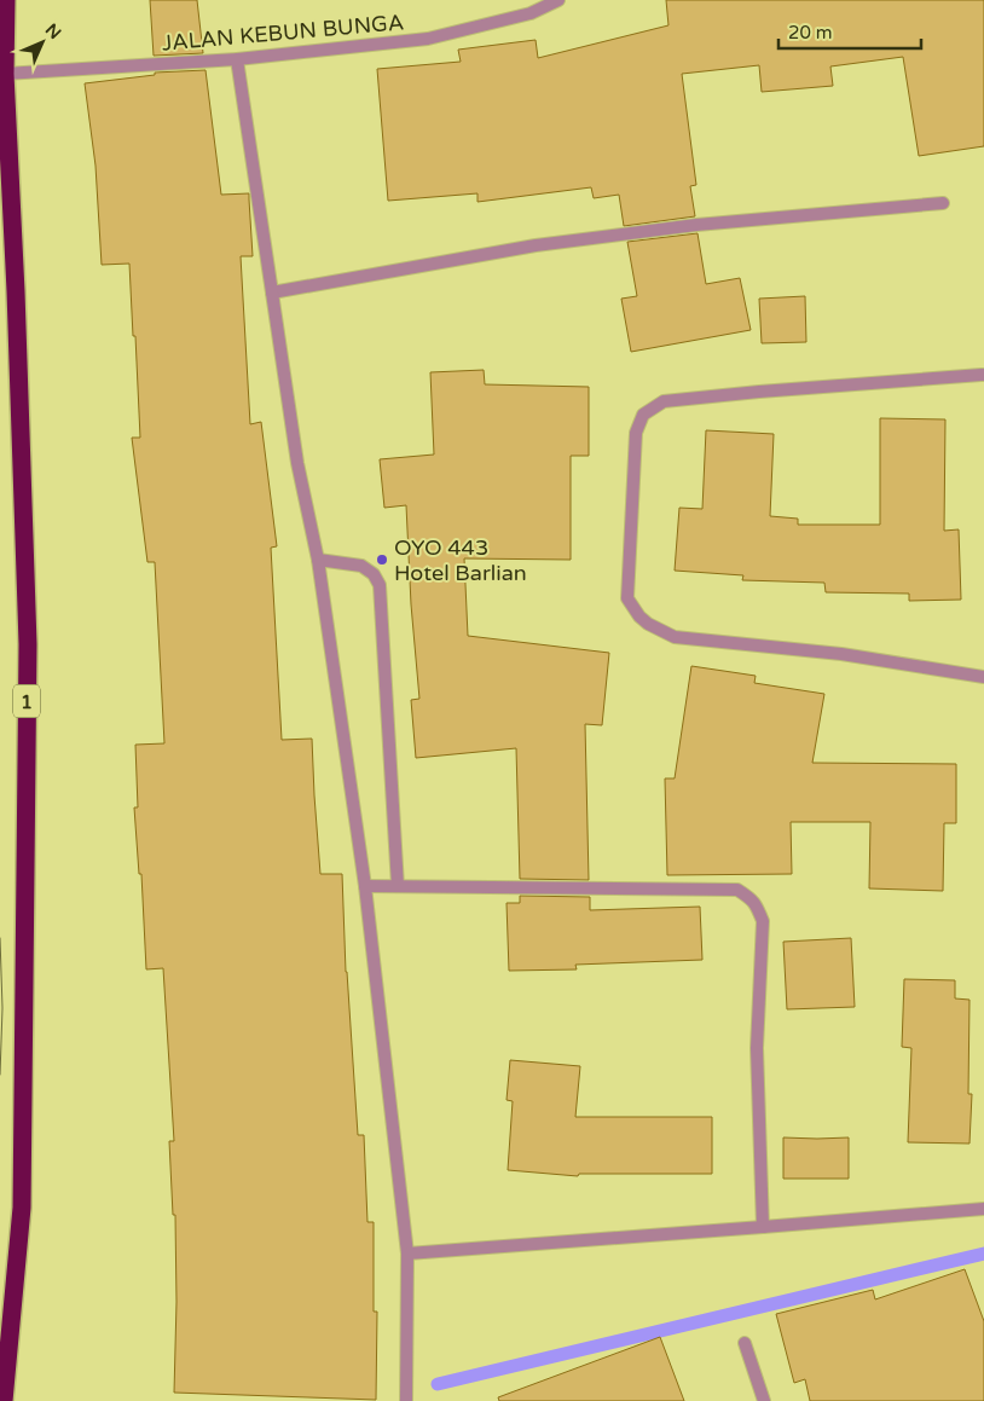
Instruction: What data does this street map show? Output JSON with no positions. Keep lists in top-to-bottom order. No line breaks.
{"streets":{"highway":["1"],"street":["JALAN KEBUN BUNGA"]},"crossings":[["JALAN KEBUN BUNGA","1"]],"places":["OYO 443 Hotel Barlian"],"scale_bar":"20 m","north":"top right"}
